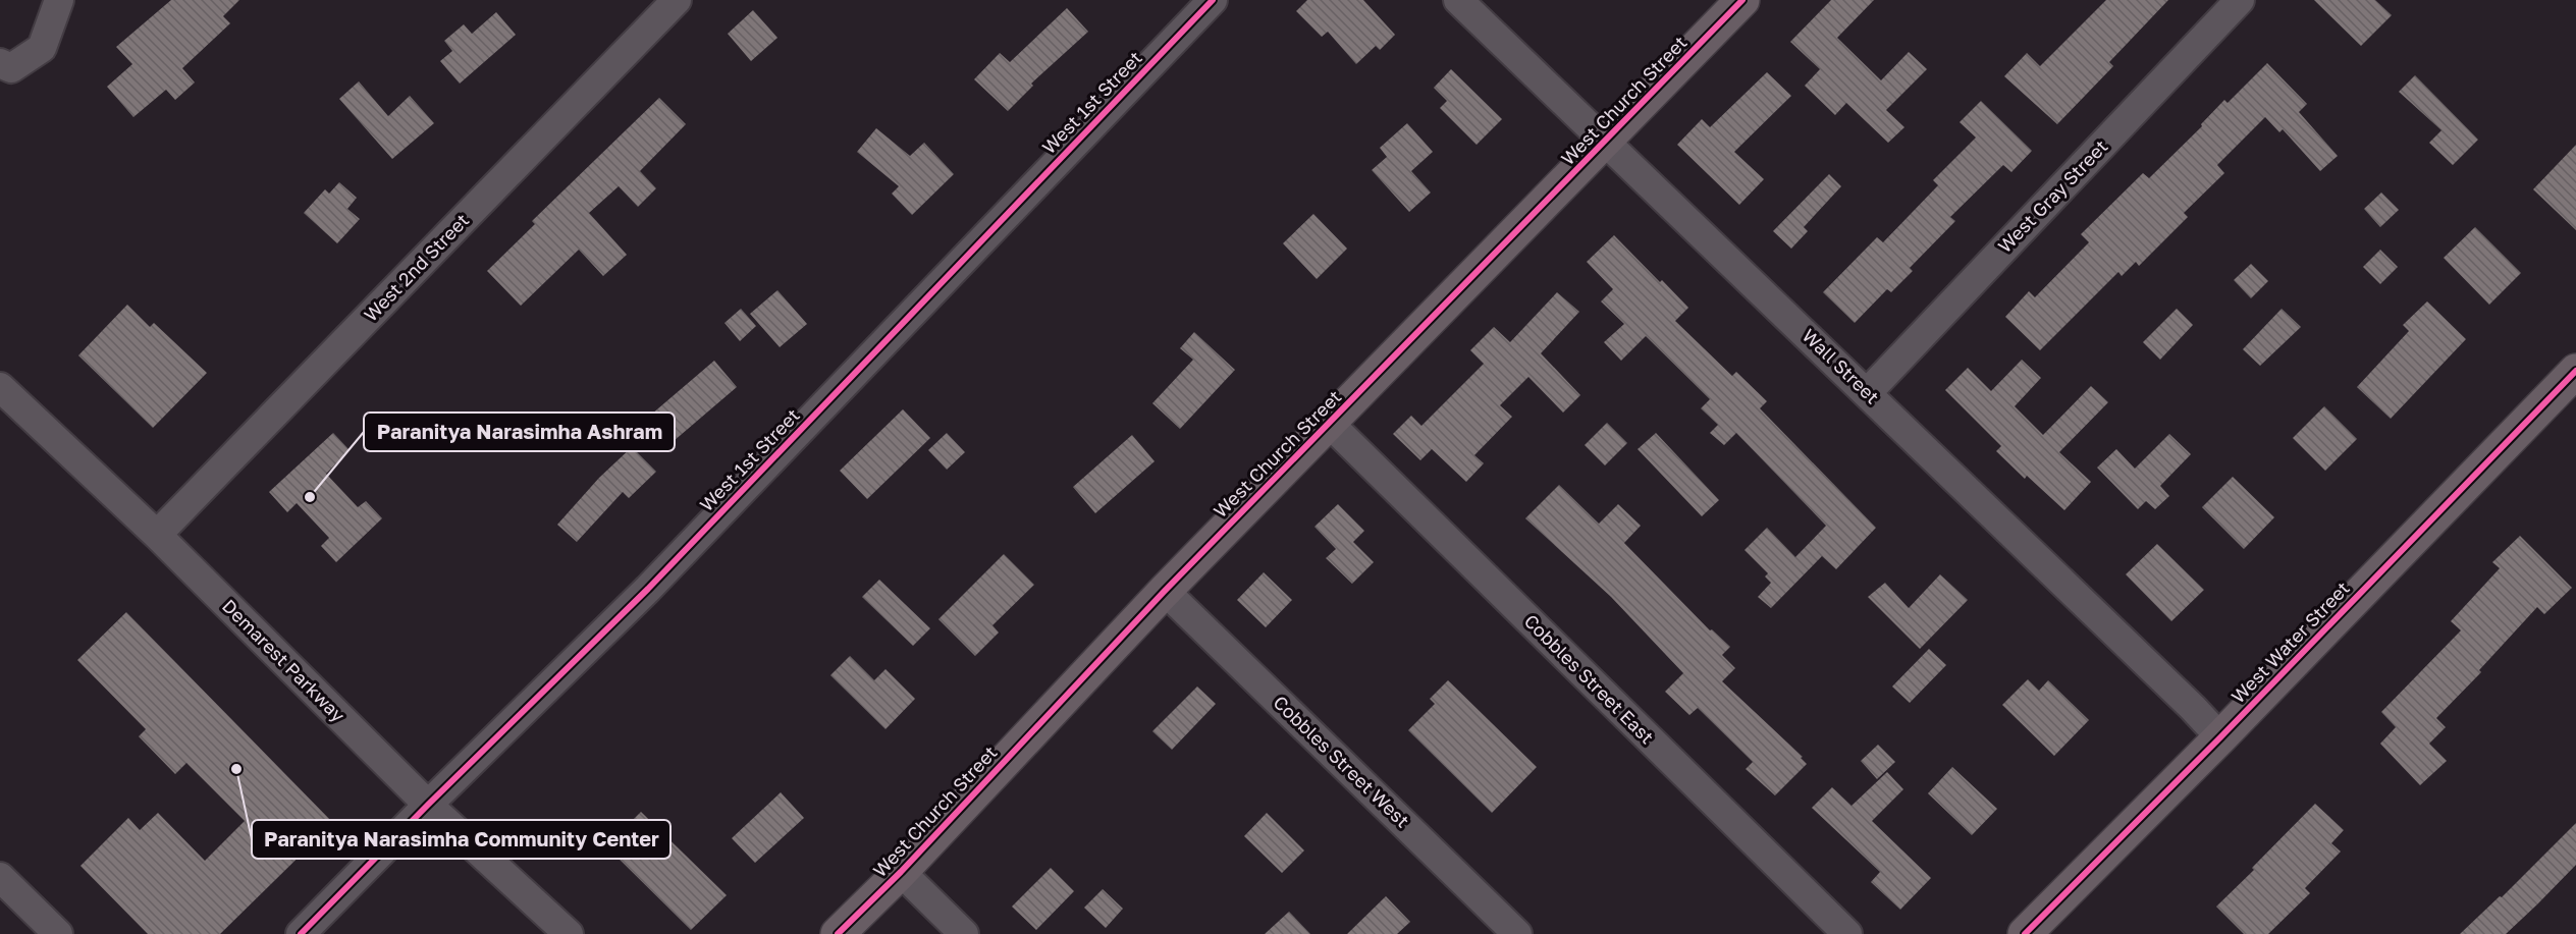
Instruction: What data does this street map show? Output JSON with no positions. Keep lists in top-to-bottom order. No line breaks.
{"streets":{"main road":["West Church Street","West Water Street"],"street":["West 1st Street","West Gray Street","West 2nd Street","Wall Street","Demarest Parkway","Cobbles Street East","Cobbles Street West"]},"crossings":[["West Church Street","Wall Street"],["West Church Street","Cobbles Street East"],["West Church Street","Cobbles Street West"],["West 1st Street","Demarest Parkway"],["West Gray Street","Wall Street"],["West 2nd Street","Demarest Parkway"],["Wall Street","West Water Street"]],"places":["Paranitya Narasimha Ashram","Paranitya Narasimha Community Center"]}
